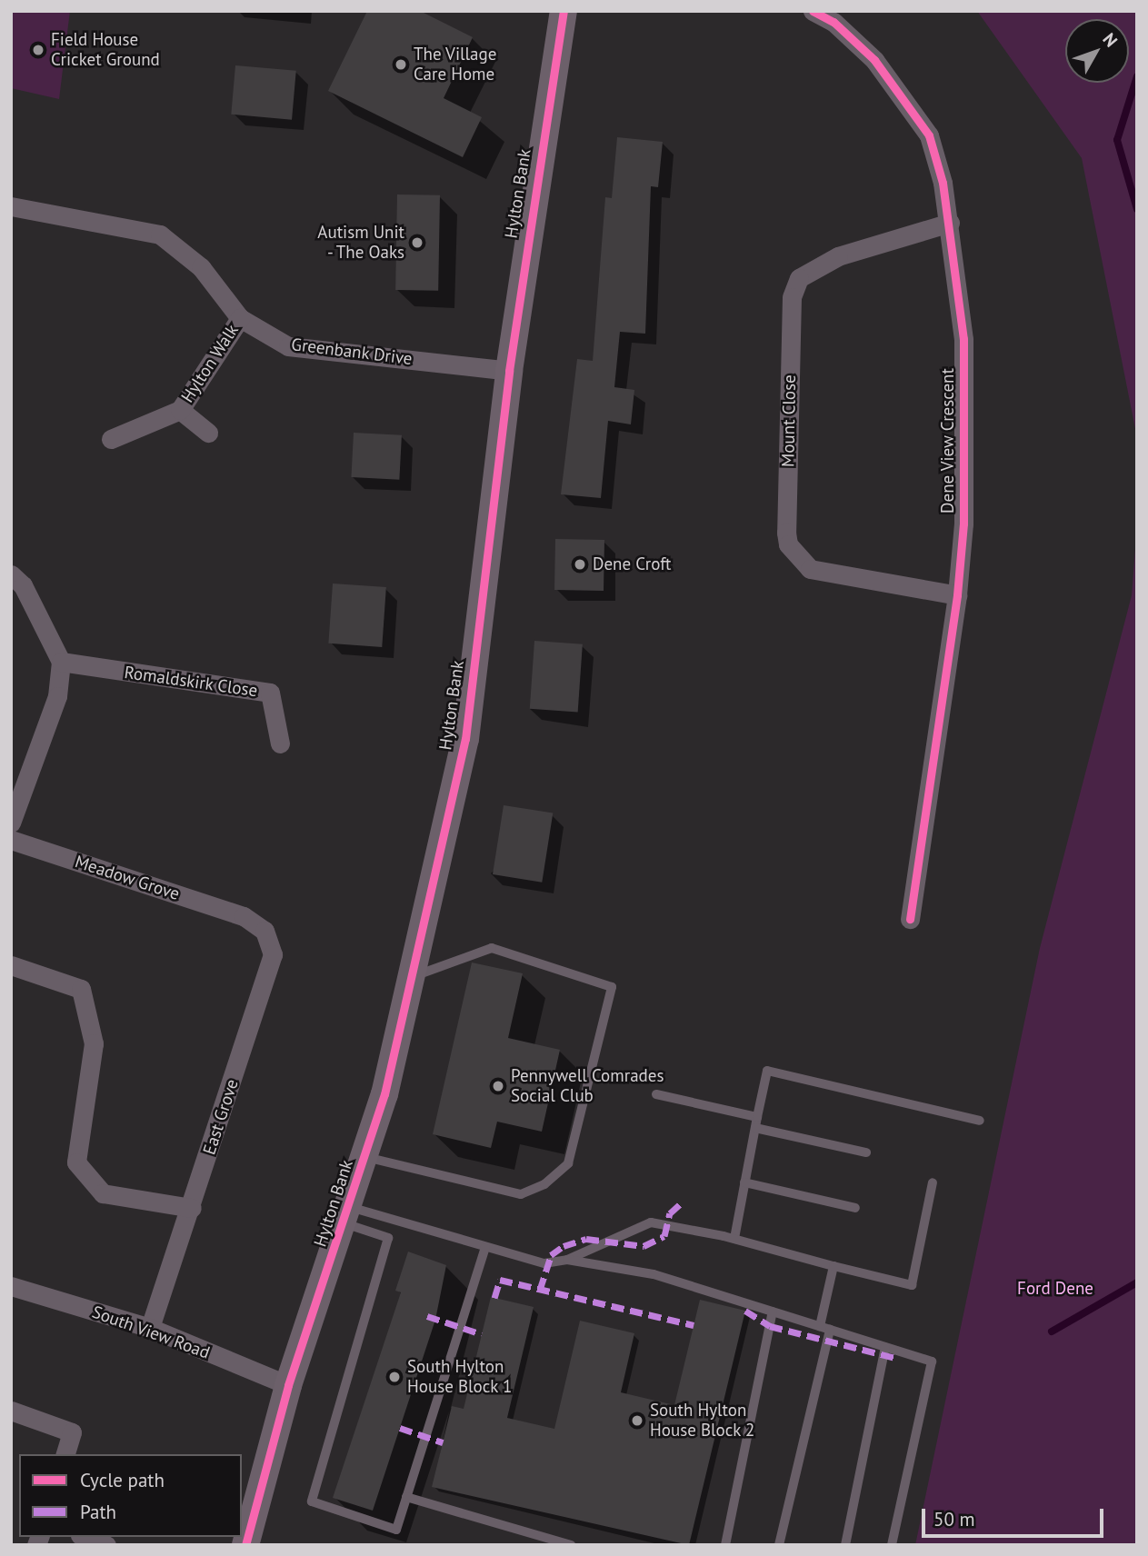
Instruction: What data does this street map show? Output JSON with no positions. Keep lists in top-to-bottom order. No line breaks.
{"streets":{"street":["Hylton Bank","Greenbank Drive","Hylton Walk","Mount Close","Dene View Crescent","Romaldskirk Close","Meadow Grove","East Grove","South View Road"]},"crossings":[["Hylton Bank","Greenbank Drive"],["Hylton Bank","South View Road"],["Greenbank Drive","Hylton Walk"],["Mount Close","Dene View Crescent"],["Meadow Grove","East Grove"],["East Grove","South View Road"]],"parks":["Ford Dene"],"places":["Field House Cricket Ground","The Village Care Home","Autism Unit - The Oaks","Dene Croft","Pennywell Comrades Social Club","South Hylton House Block 1","South Hylton House Block 2"],"legend":["Cycle path","Path"],"scale_bar":"50 m","north":"top right"}
